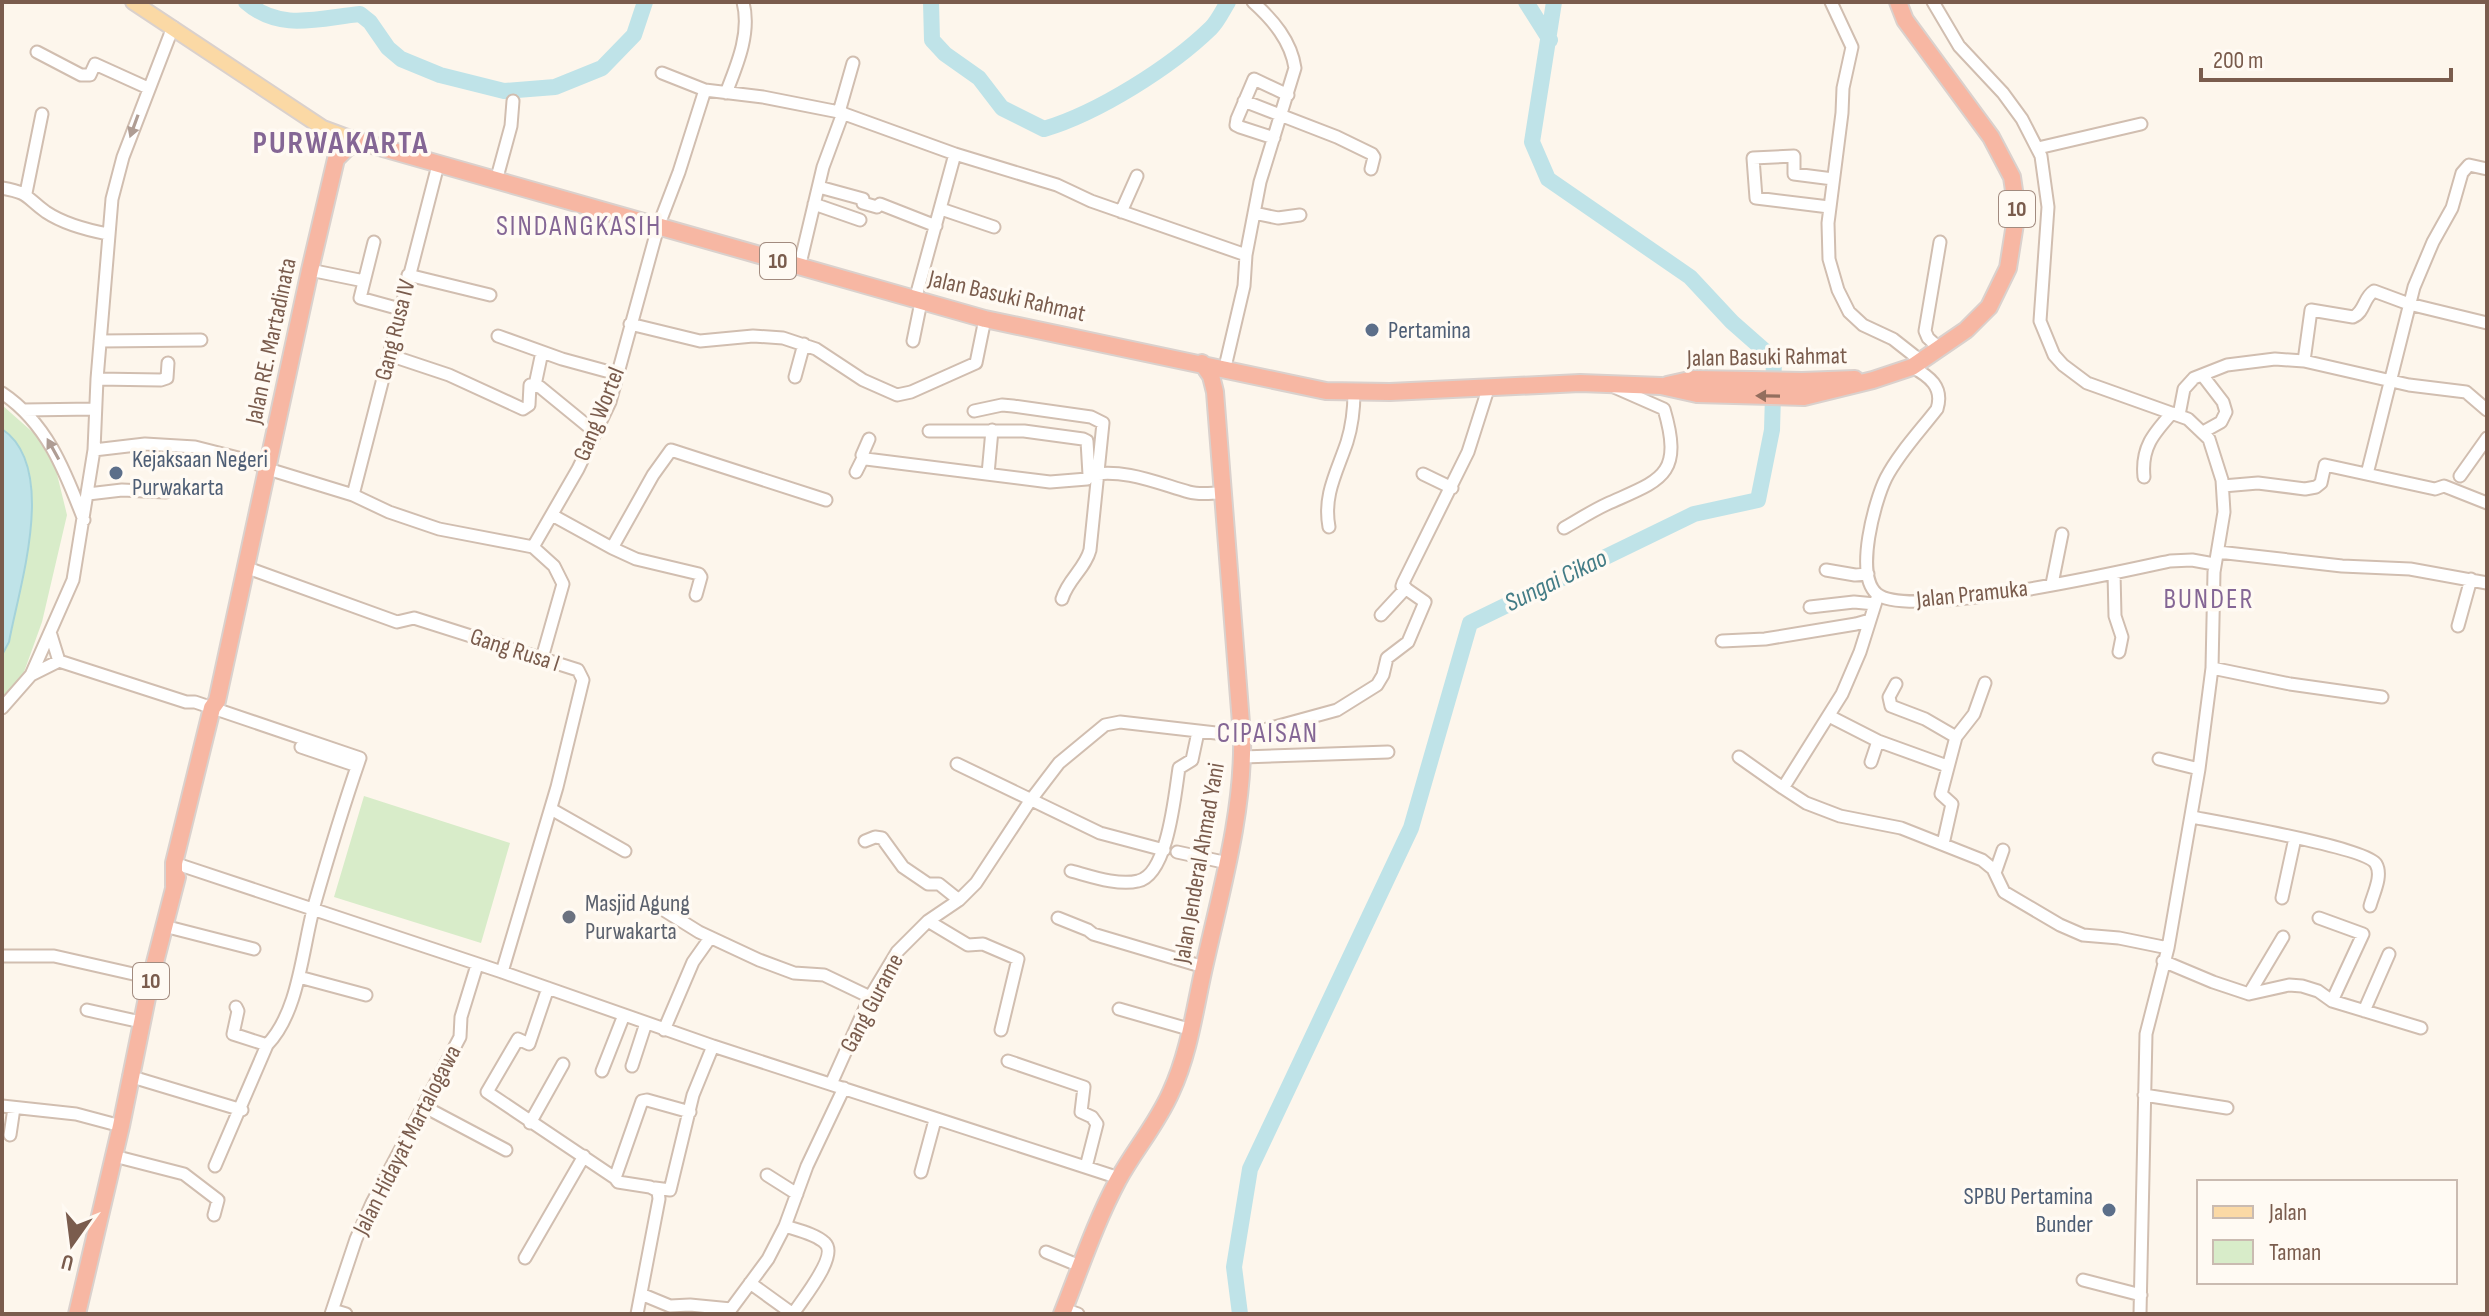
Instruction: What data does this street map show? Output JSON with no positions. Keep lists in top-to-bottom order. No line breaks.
{"streets":{"highway":["10","Jalan Basuki Rahmat","Jalan RE. Martadinata","Jalan Jenderal Ahmad Yani"],"street":["Gang Rusa IV","Gang Wortel","Jalan Pramuka","Gang Rusa I","Gang Gurame","Jalan Hidayat Martalogawa"]},"crossings":[["Jalan Basuki Rahmat","Gang Rusa IV"],["Jalan Basuki Rahmat","Gang Wortel"],["Jalan Basuki Rahmat","Jalan Jenderal Ahmad Yani"],["Jalan RE. Martadinata","Gang Rusa I"],["Jalan Jenderal Ahmad Yani","Gang Gurame"]],"districts":["PURWAKARTA","SINDANGKASIH","BUNDER","CIPAISAN"],"water":["Sungai Cikao"],"places":["Pertamina","Kejaksaan Negeri Purwakarta","Masjid Agung Purwakarta","SPBU Pertamina Bunder"],"legend":["Jalan","Taman"],"scale_bar":"200 m","north":"bottom"}
